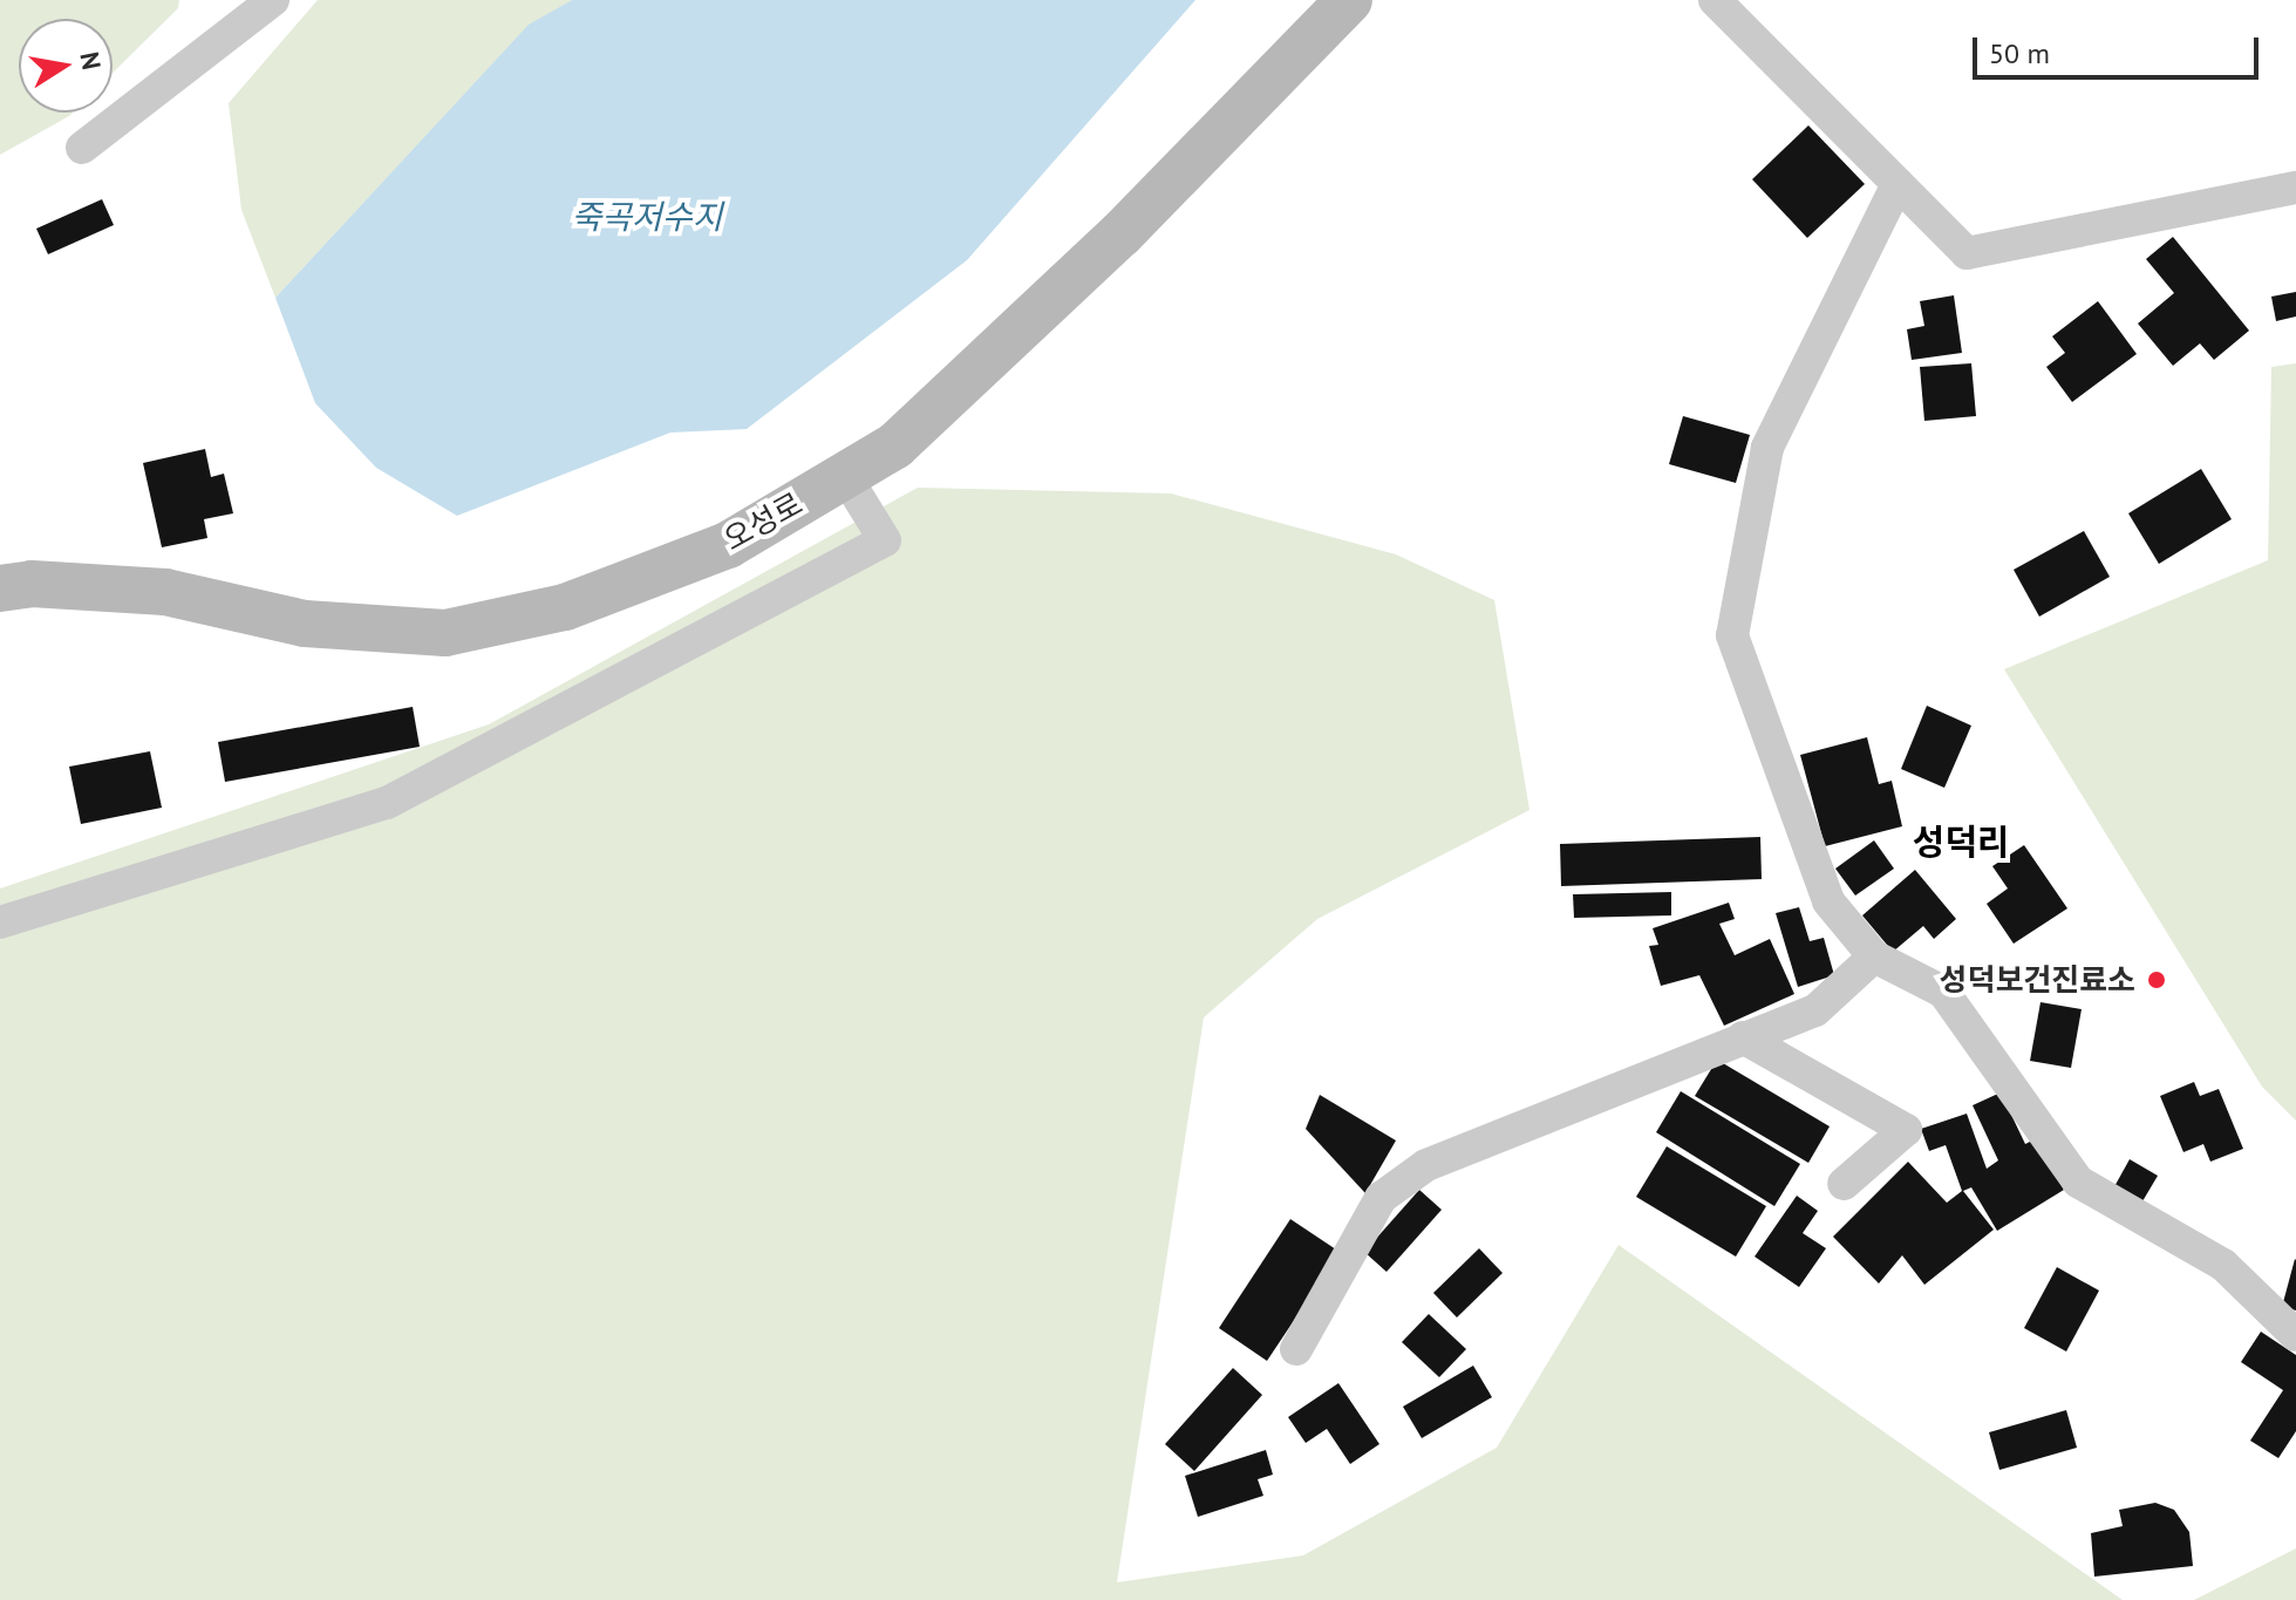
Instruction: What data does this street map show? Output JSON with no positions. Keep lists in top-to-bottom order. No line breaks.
{"streets":{"main road":["오성로"]},"districts":["성덕리"],"water":["죽곡저수지"],"places":["성덕보건진료소"],"scale_bar":"50 m","north":"right"}
